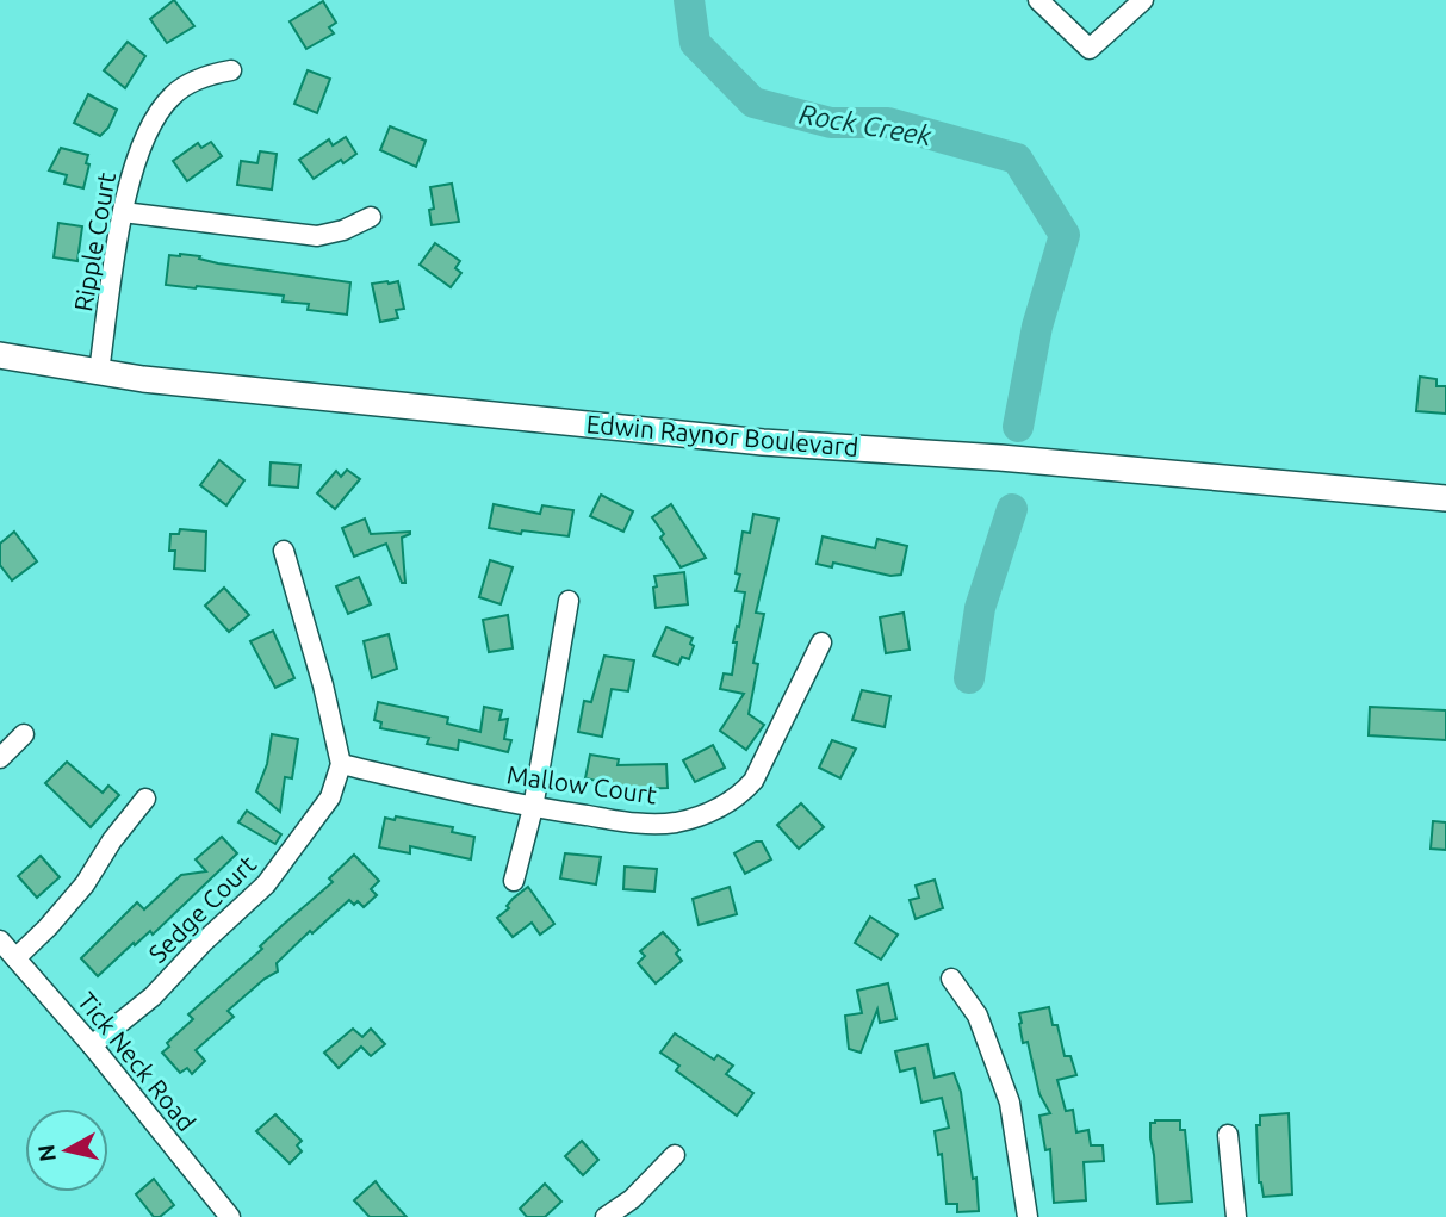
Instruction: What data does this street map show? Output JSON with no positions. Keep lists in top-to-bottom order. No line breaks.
{"streets":{"main road":["Edwin Raynor Boulevard"],"street":["Ripple Court","Mallow Court","Sedge Court","Tick Neck Road"]},"crossings":[["Ripple Court","Edwin Raynor Boulevard"],["Mallow Court","Sedge Court"],["Sedge Court","Tick Neck Road"]],"water":["Rock Creek"],"north":"left"}
